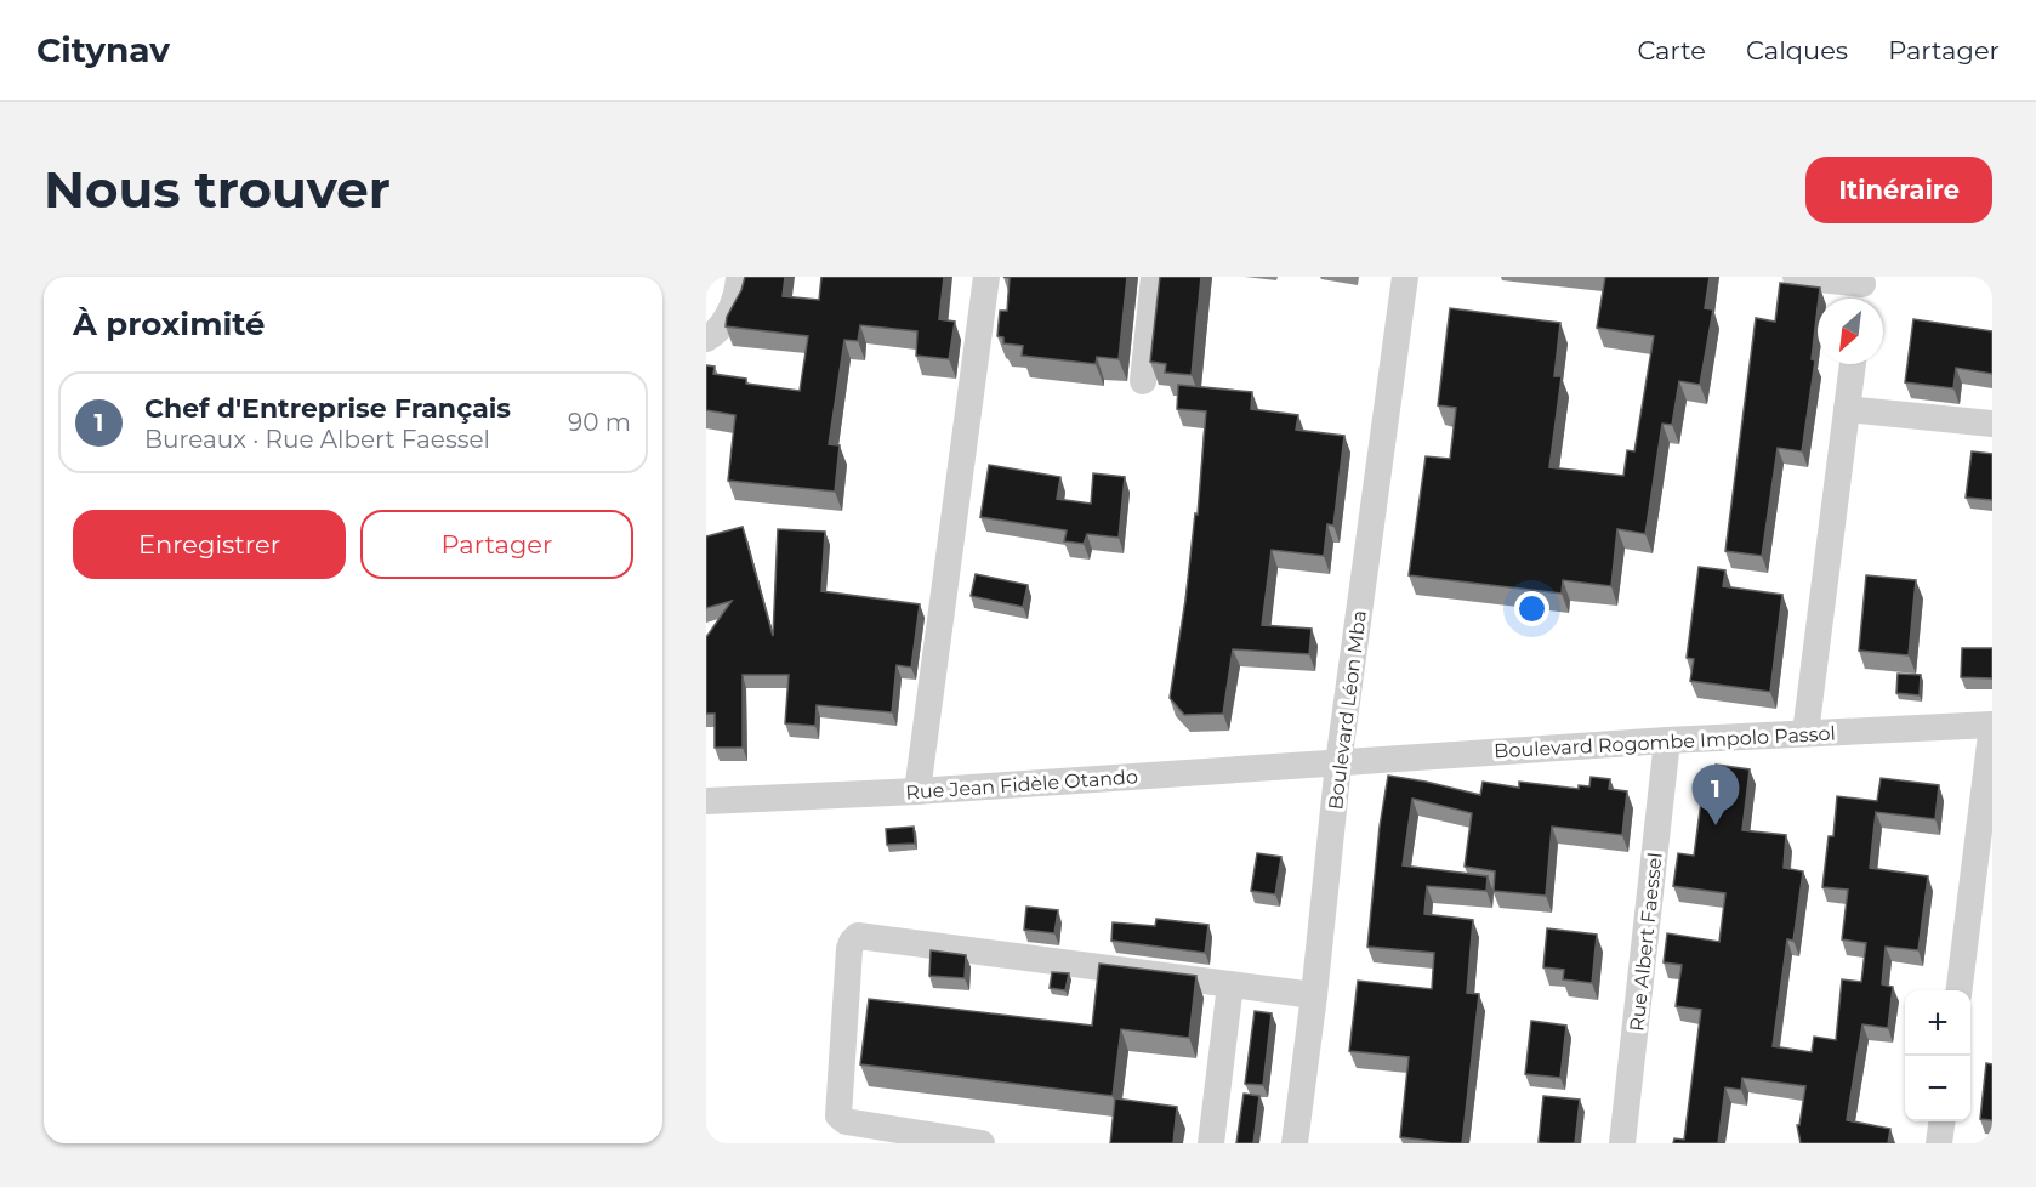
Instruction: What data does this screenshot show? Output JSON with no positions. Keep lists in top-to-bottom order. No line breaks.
{"streets":{"street":["Boulevard Léon Mba","Boulevard Rogombe Impolo Passol","Rue Jean Fidèle Otando","Rue Albert Faessel"]},"crossings":[["Boulevard Léon Mba","Boulevard Rogombe Impolo Passol"],["Boulevard Léon Mba","Rue Jean Fidèle Otando"],["Boulevard Rogombe Impolo Passol","Rue Jean Fidèle Otando"],["Boulevard Rogombe Impolo Passol","Rue Albert Faessel"]],"north":"bottom left","page":{"header":"Citynav","nav":["Carte","Calques","Partager"],"buttons":["Itinéraire",["Enregistrer","Partager"]],"title":"Nous trouver","heading":"À proximité","list":[{"mark":"1","name":"Chef d'Entreprise Français","note":"Bureaux · Rue Albert Faessel","value":"90 m"}],"pins":"1","map_buttons":["+","−"]}}
